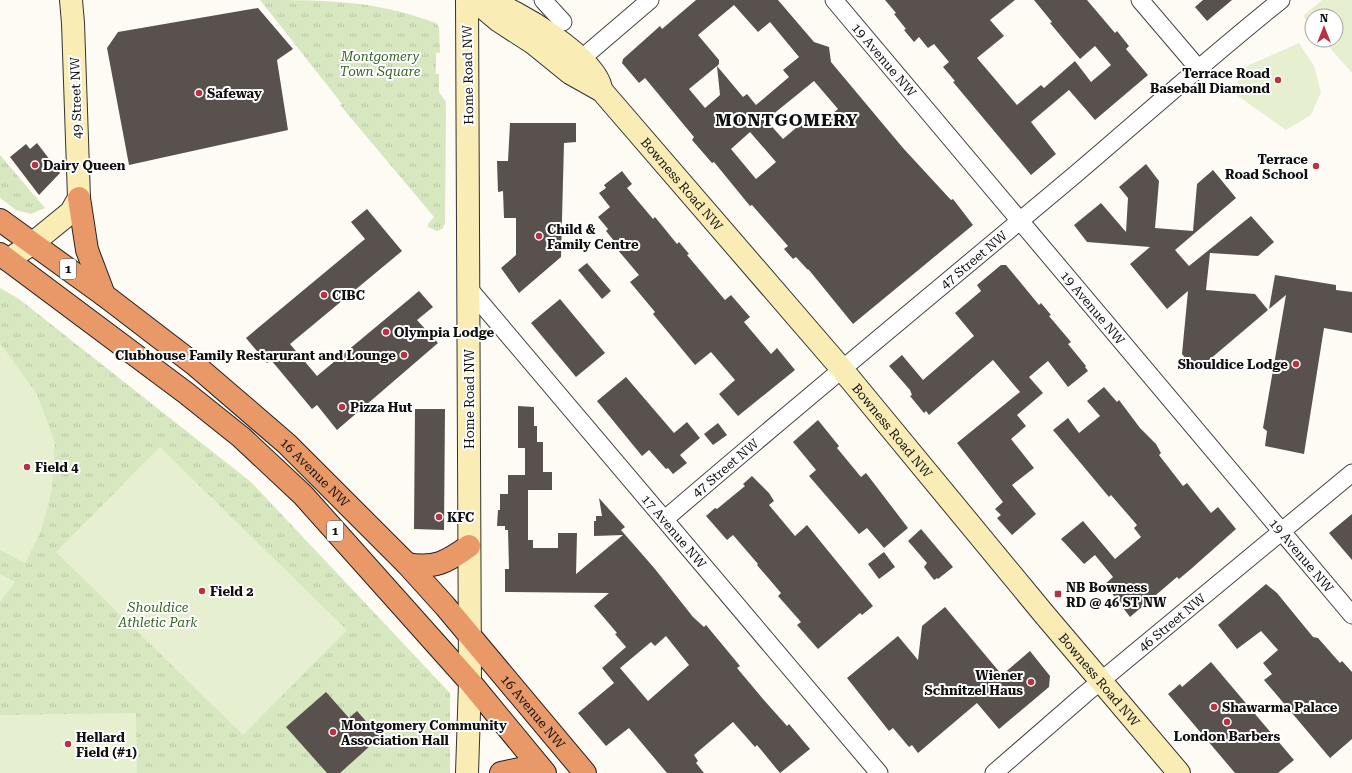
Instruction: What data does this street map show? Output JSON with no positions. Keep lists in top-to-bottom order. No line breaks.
{"streets":{"highway":["1","16 Avenue NW"],"street":["19 Avenue NW","Home Road NW","49 Street NW","Bowness Road NW","47 Street NW","17 Avenue NW","46 Street NW"]},"crossings":[["19 Avenue NW","47 Street NW"],["19 Avenue NW","46 Street NW"],["Home Road NW","16 Avenue NW"],["Home Road NW","17 Avenue NW"],["Bowness Road NW","47 Street NW"],["Bowness Road NW","46 Street NW"],["47 Street NW","17 Avenue NW"]],"districts":["MONTGOMERY"],"parks":["Montgomery Town Square","Shouldice Athletic Park"],"places":{"other":["Terrace Road Baseball Diamond","Safeway","Dairy Queen","Terrace Road School","Child & Family Centre","CIBC","Olympia Lodge","Clubhouse Family Restarurant and Lounge","Shouldice Lodge","Pizza Hut","Field 4","KFC","Field 2","Wiener Schnitzel Haus","Shawarma Palace","London Barbers","Montgomery Community Association Hall","Hellard Field (#1)"],"transit":["NB Bowness RD @ 46 ST NW"]},"north":"top"}
